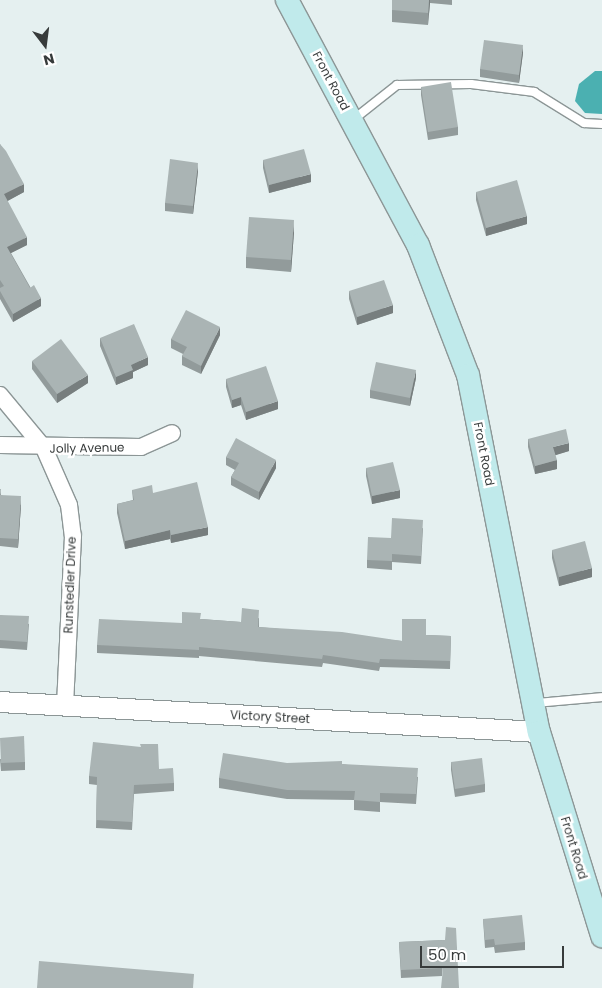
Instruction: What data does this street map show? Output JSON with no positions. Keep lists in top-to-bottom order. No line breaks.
{"streets":{"main road":["Front Road"],"street":["Jolly Avenue","Runstedler Drive","Victory Street"]},"crossings":[["Front Road","Victory Street"],["Jolly Avenue","Runstedler Drive"],["Runstedler Drive","Victory Street"]],"scale_bar":"50 m","north":"bottom"}
